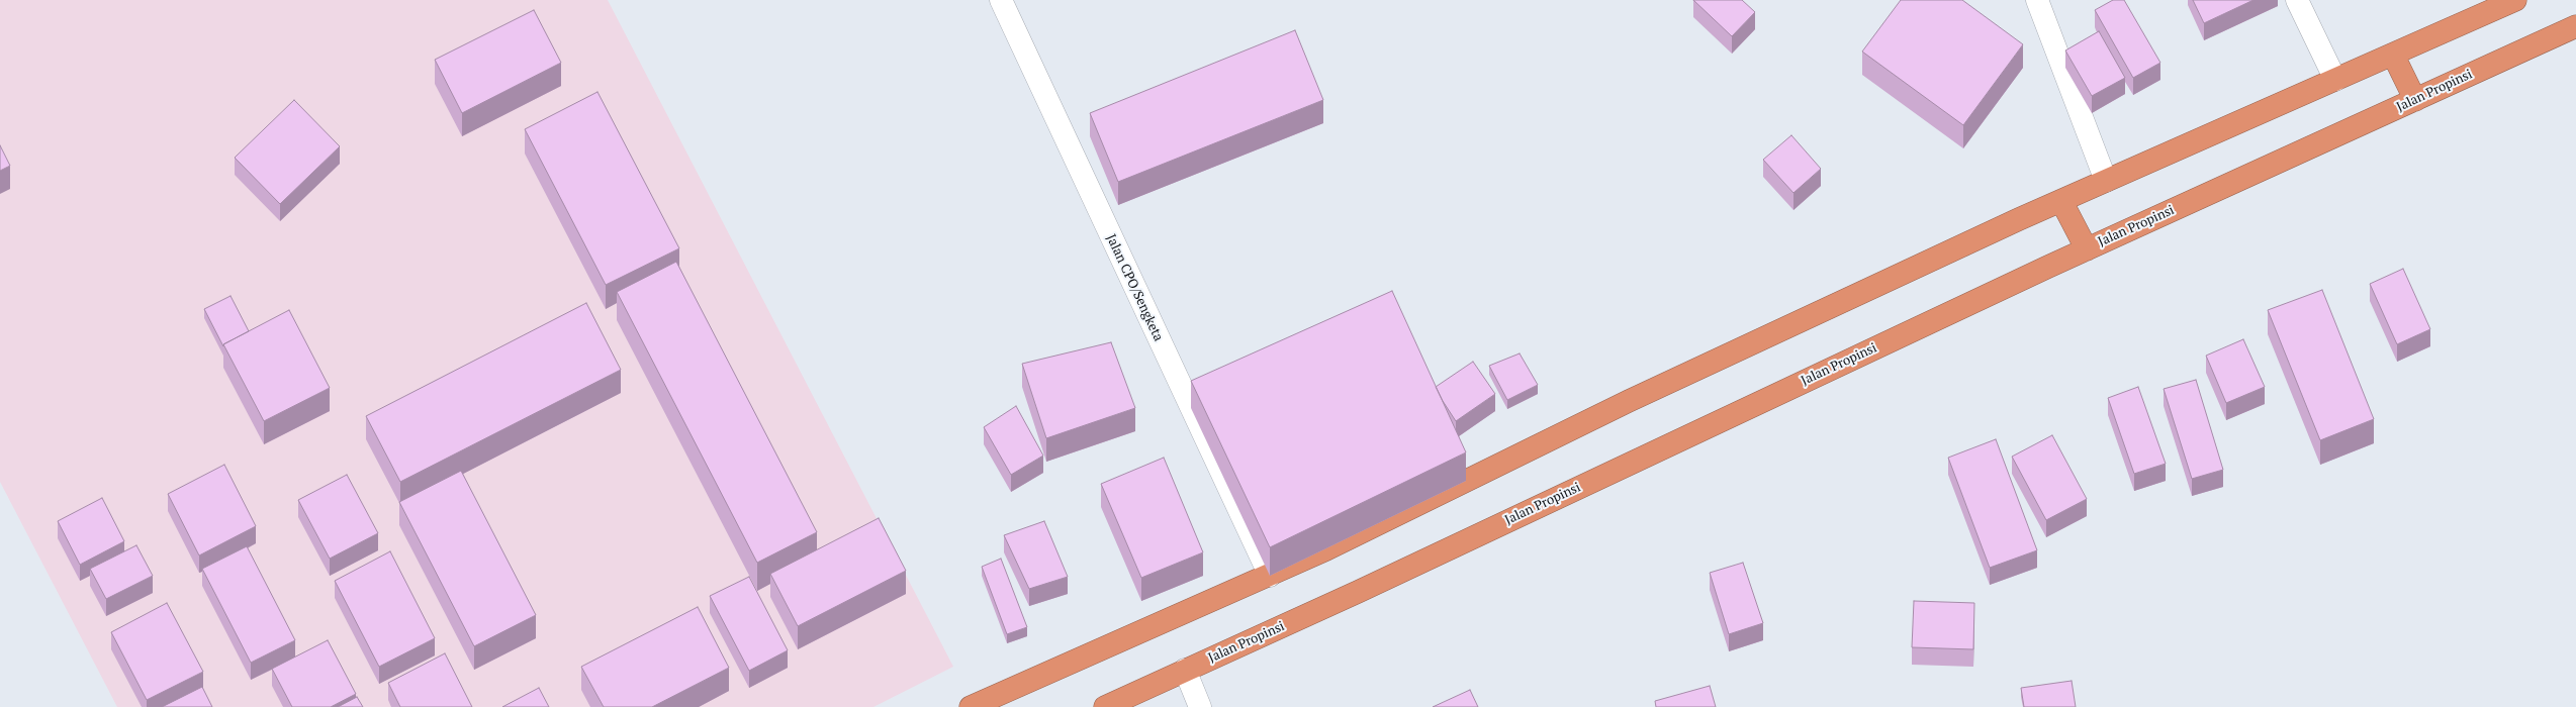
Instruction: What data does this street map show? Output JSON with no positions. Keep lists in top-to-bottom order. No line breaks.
{"streets":{"highway":["Jalan Propinsi"],"street":["Jalan CPO/Sengketa"]}}
